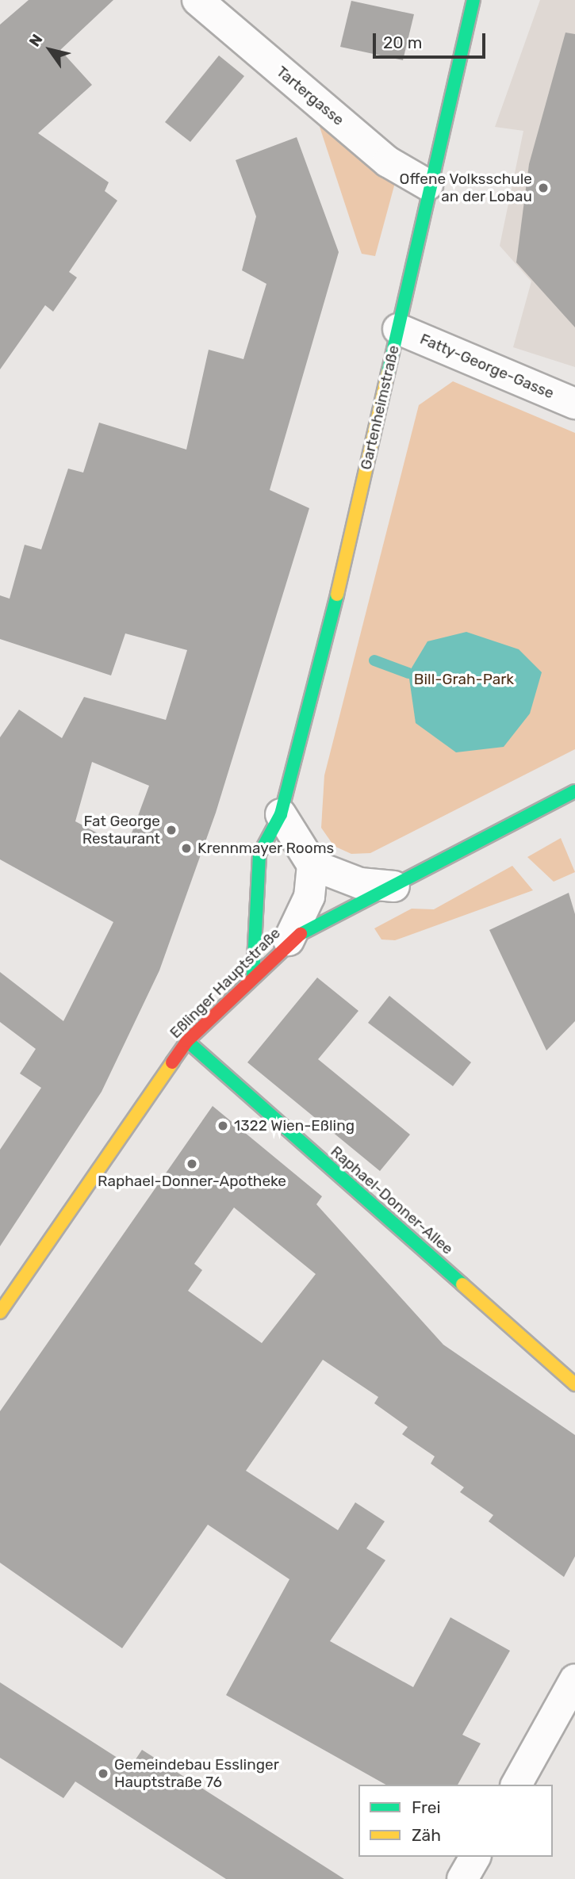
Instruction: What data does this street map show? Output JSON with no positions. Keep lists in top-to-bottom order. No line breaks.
{"streets":{"street":["Tartergasse","Fatty-George-Gasse","Gartenheimstraße","Eßlinger Hauptstraße","Raphael-Donner-Allee"]},"crossings":[["Tartergasse","Gartenheimstraße"],["Fatty-George-Gasse","Gartenheimstraße"],["Gartenheimstraße","Eßlinger Hauptstraße"],["Eßlinger Hauptstraße","Raphael-Donner-Allee"]],"parks":["Bill-Grah-Park"],"places":["Offene Volksschule an der Lobau","Fat George Restaurant","Krennmayer Rooms","1322 Wien-Eßling","Raphael-Donner-Apotheke","Gemeindebau Esslinger Hauptstraße 76"],"legend":["Frei","Zäh"],"scale_bar":"20 m","north":"top left"}
